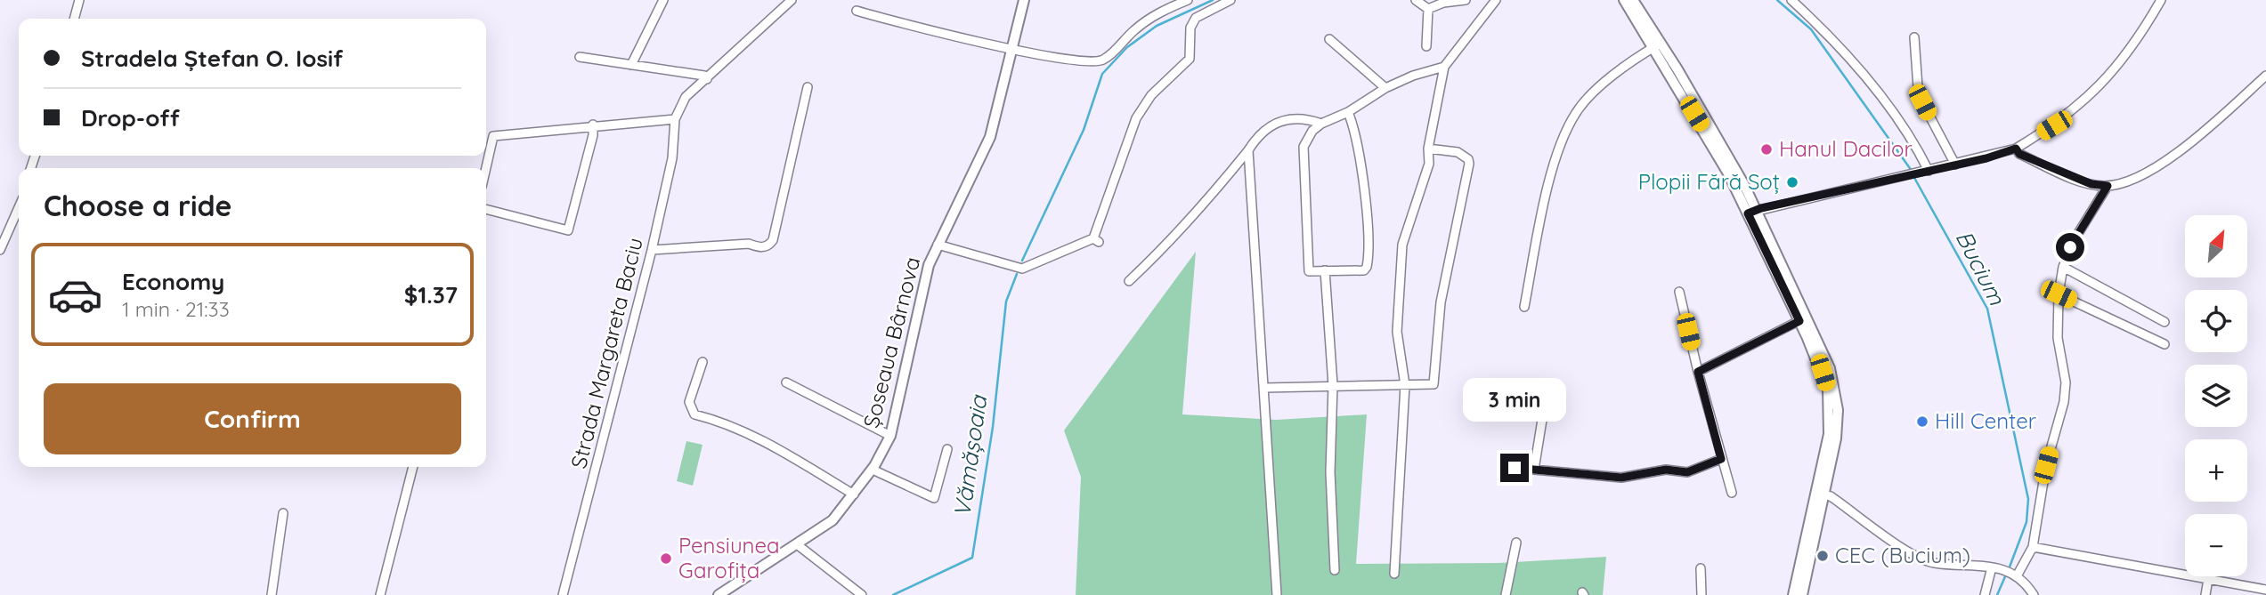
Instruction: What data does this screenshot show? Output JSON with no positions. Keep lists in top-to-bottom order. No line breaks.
{"streets":{"main road":["Șoseaua Bârnova"],"street":["Strada Margareta Baciu"]},"water":["Bucium","Vămășoaia"],"places":["Hanul Dacilor","Plopii Fără Soț","Hill Center","CEC (Bucium)","Pensiunea Garofița"],"north":"top right","page":{"banner":["Stradela Ștefan O. Iosif","Drop-off"],"heading":"Choose a ride","map_buttons":["+","−"],"list":[{"name":"Economy","note":"1 min · 21:33","value":"$1.37"}],"buttons":"Confirm","bubble":"3 min"}}
